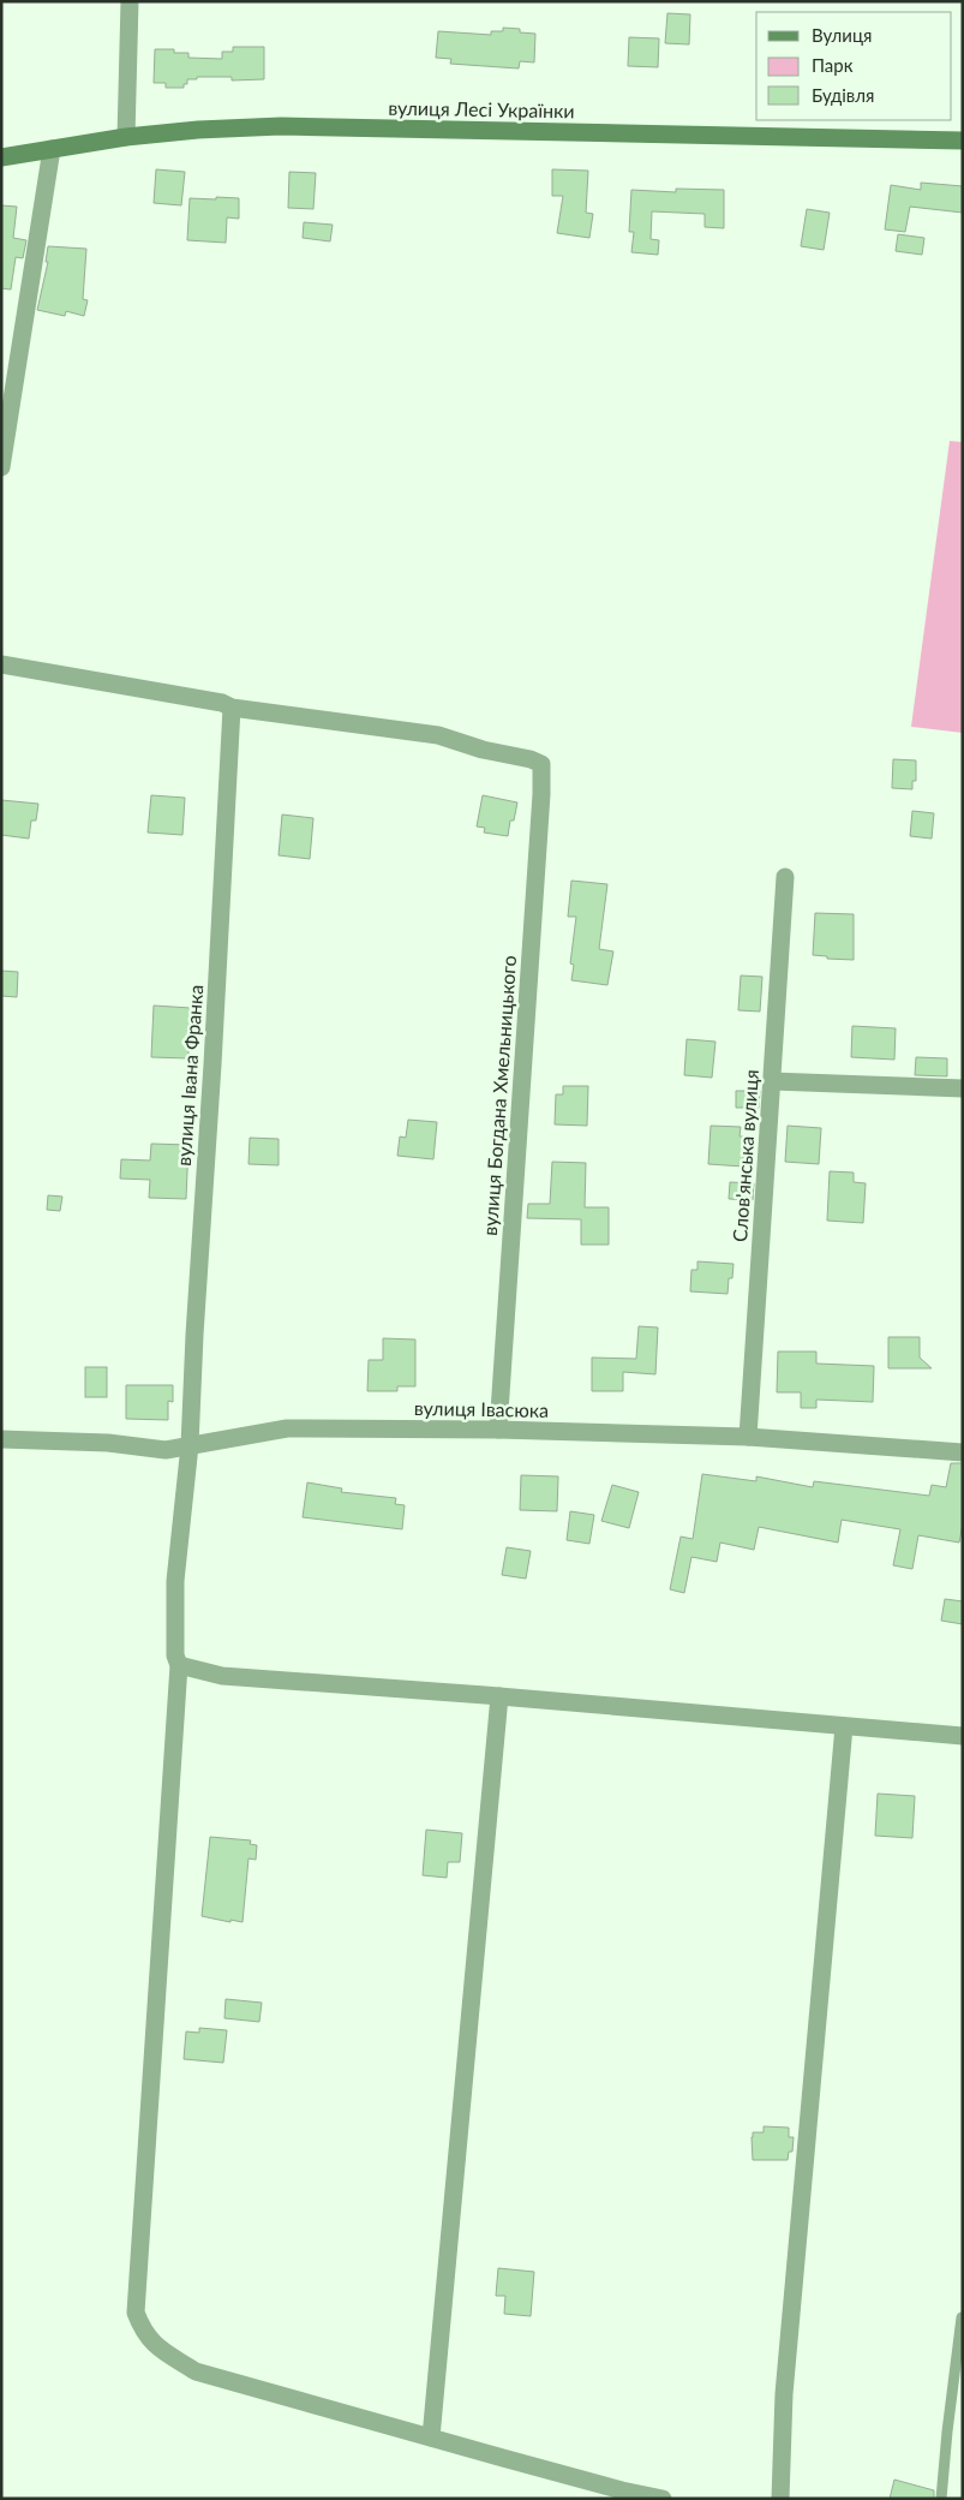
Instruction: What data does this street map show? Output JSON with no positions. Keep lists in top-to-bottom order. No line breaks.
{"streets":{"street":["вулиця Лесі Українки","вулиця Івана Франка","вулиця Богдана Хмельницького","Слов'янська вулиця","вулиця Івасюка"]},"crossings":[["вулиця Івана Франка","вулиця Богдана Хмельницького"],["вулиця Івана Франка","вулиця Івасюка"],["вулиця Богдана Хмельницького","вулиця Івасюка"],["Слов'янська вулиця","вулиця Івасюка"]],"legend":["Вулиця","Парк","Будівля"]}
